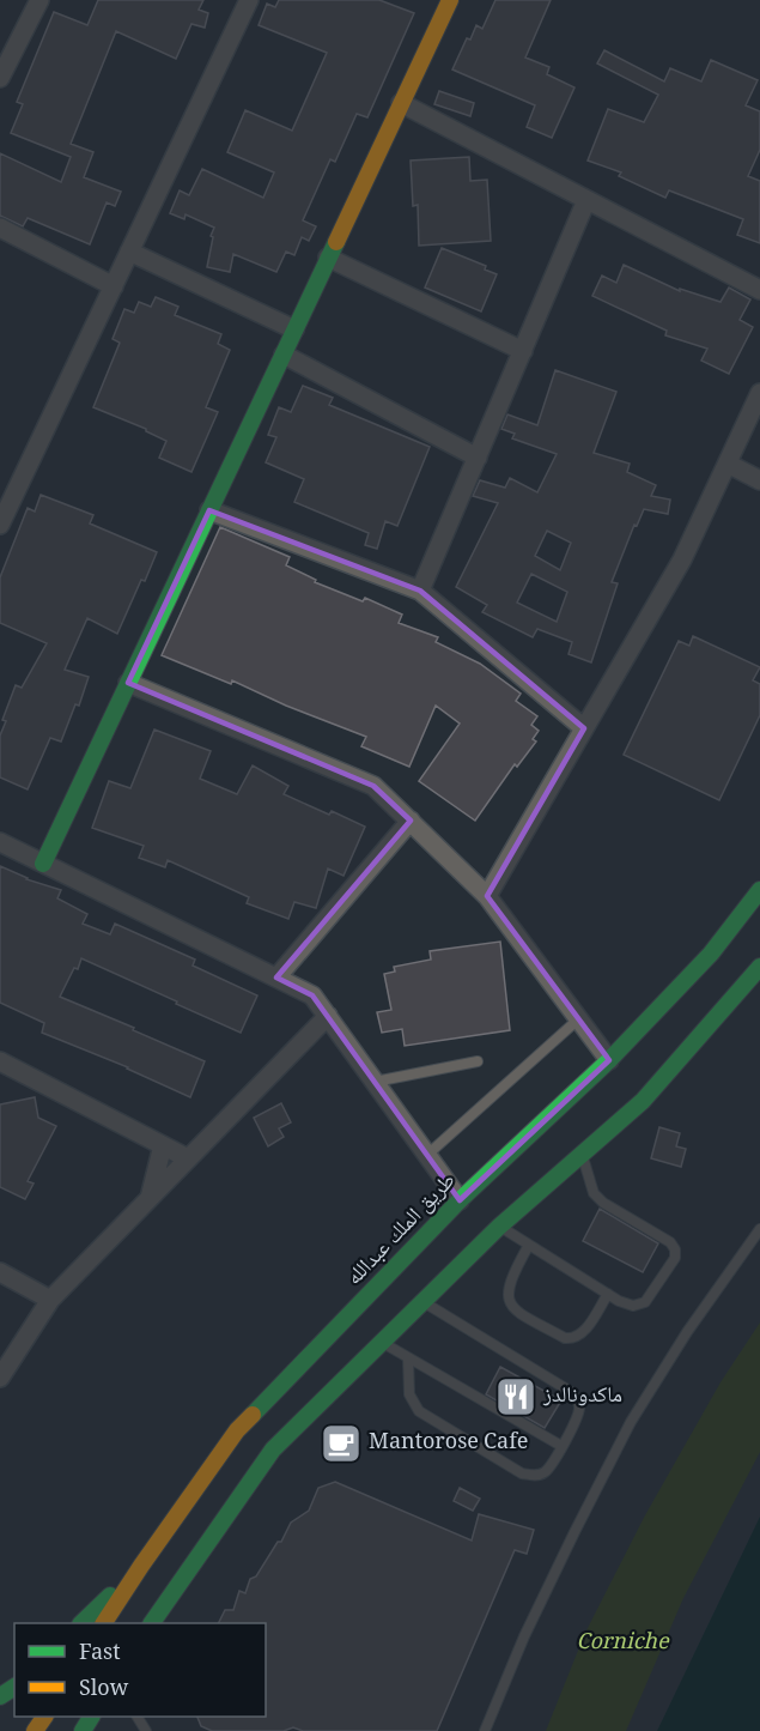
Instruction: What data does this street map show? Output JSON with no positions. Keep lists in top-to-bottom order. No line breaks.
{"streets":{"street":["طريق الملك عبدالله"]},"parks":["Corniche"],"places":{"restaurant":["ماكدونالدز"],"cafe":["Mantorose Cafe"]},"legend":["Fast","Slow"]}
